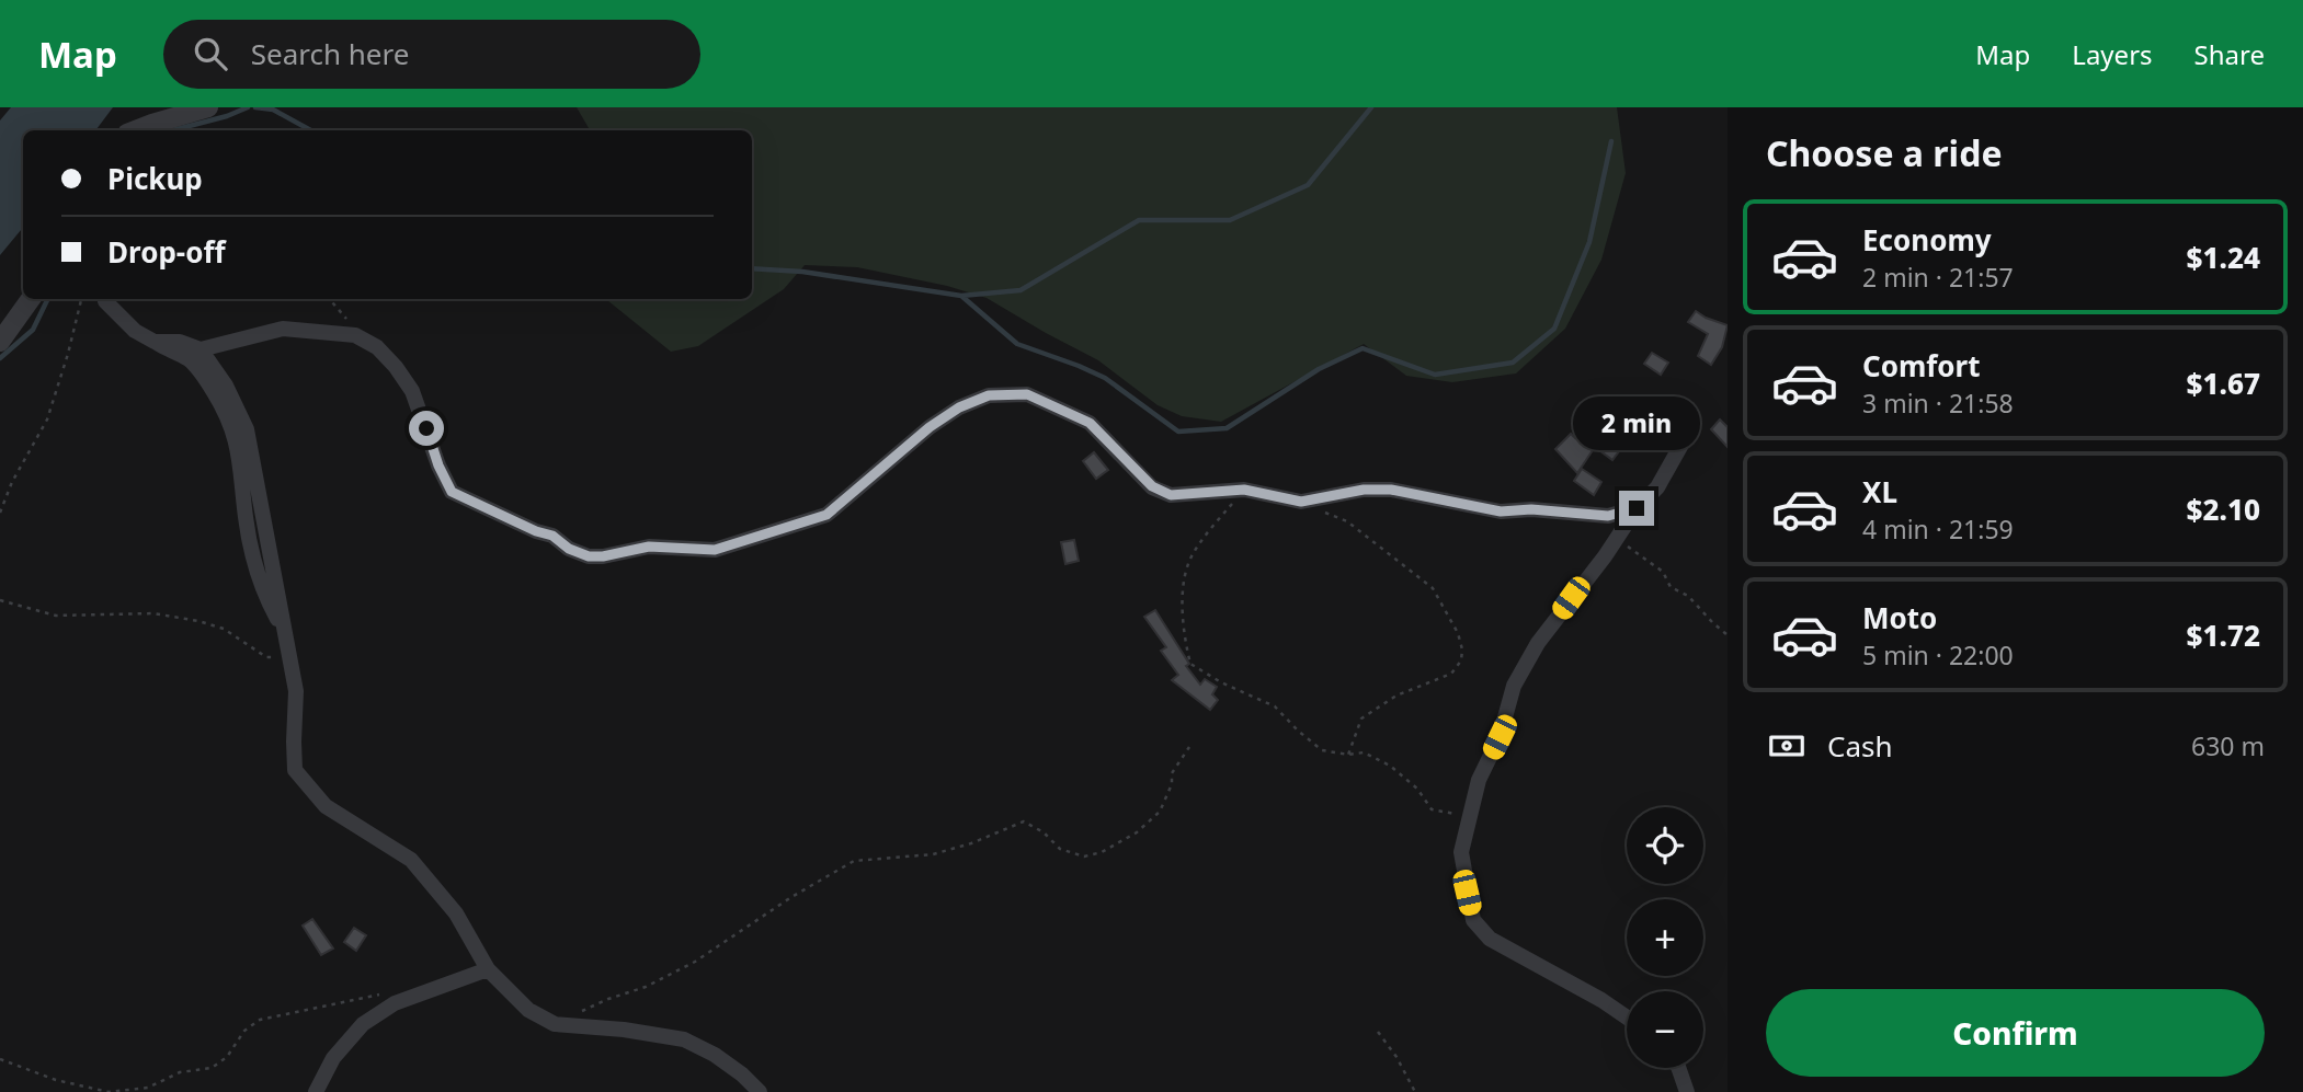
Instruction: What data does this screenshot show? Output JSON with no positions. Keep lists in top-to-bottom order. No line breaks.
{"page":{"header":"Map","search":"Search here","nav":["Map","Layers","Share"],"heading":"Choose a ride","banner":["Pickup","Drop-off"],"list":[{"name":"Economy","note":"2 min · 21:57","value":"$1.24"},{"name":"Comfort","note":"3 min · 21:58","value":"$1.67"},{"name":"XL","note":"4 min · 21:59","value":"$2.10"},{"name":"Moto","note":"5 min · 22:00","value":"$1.72"}],"bubble":"2 min","pay":["Cash","630 m"],"map_buttons":["+","−"],"buttons":"Confirm"}}
